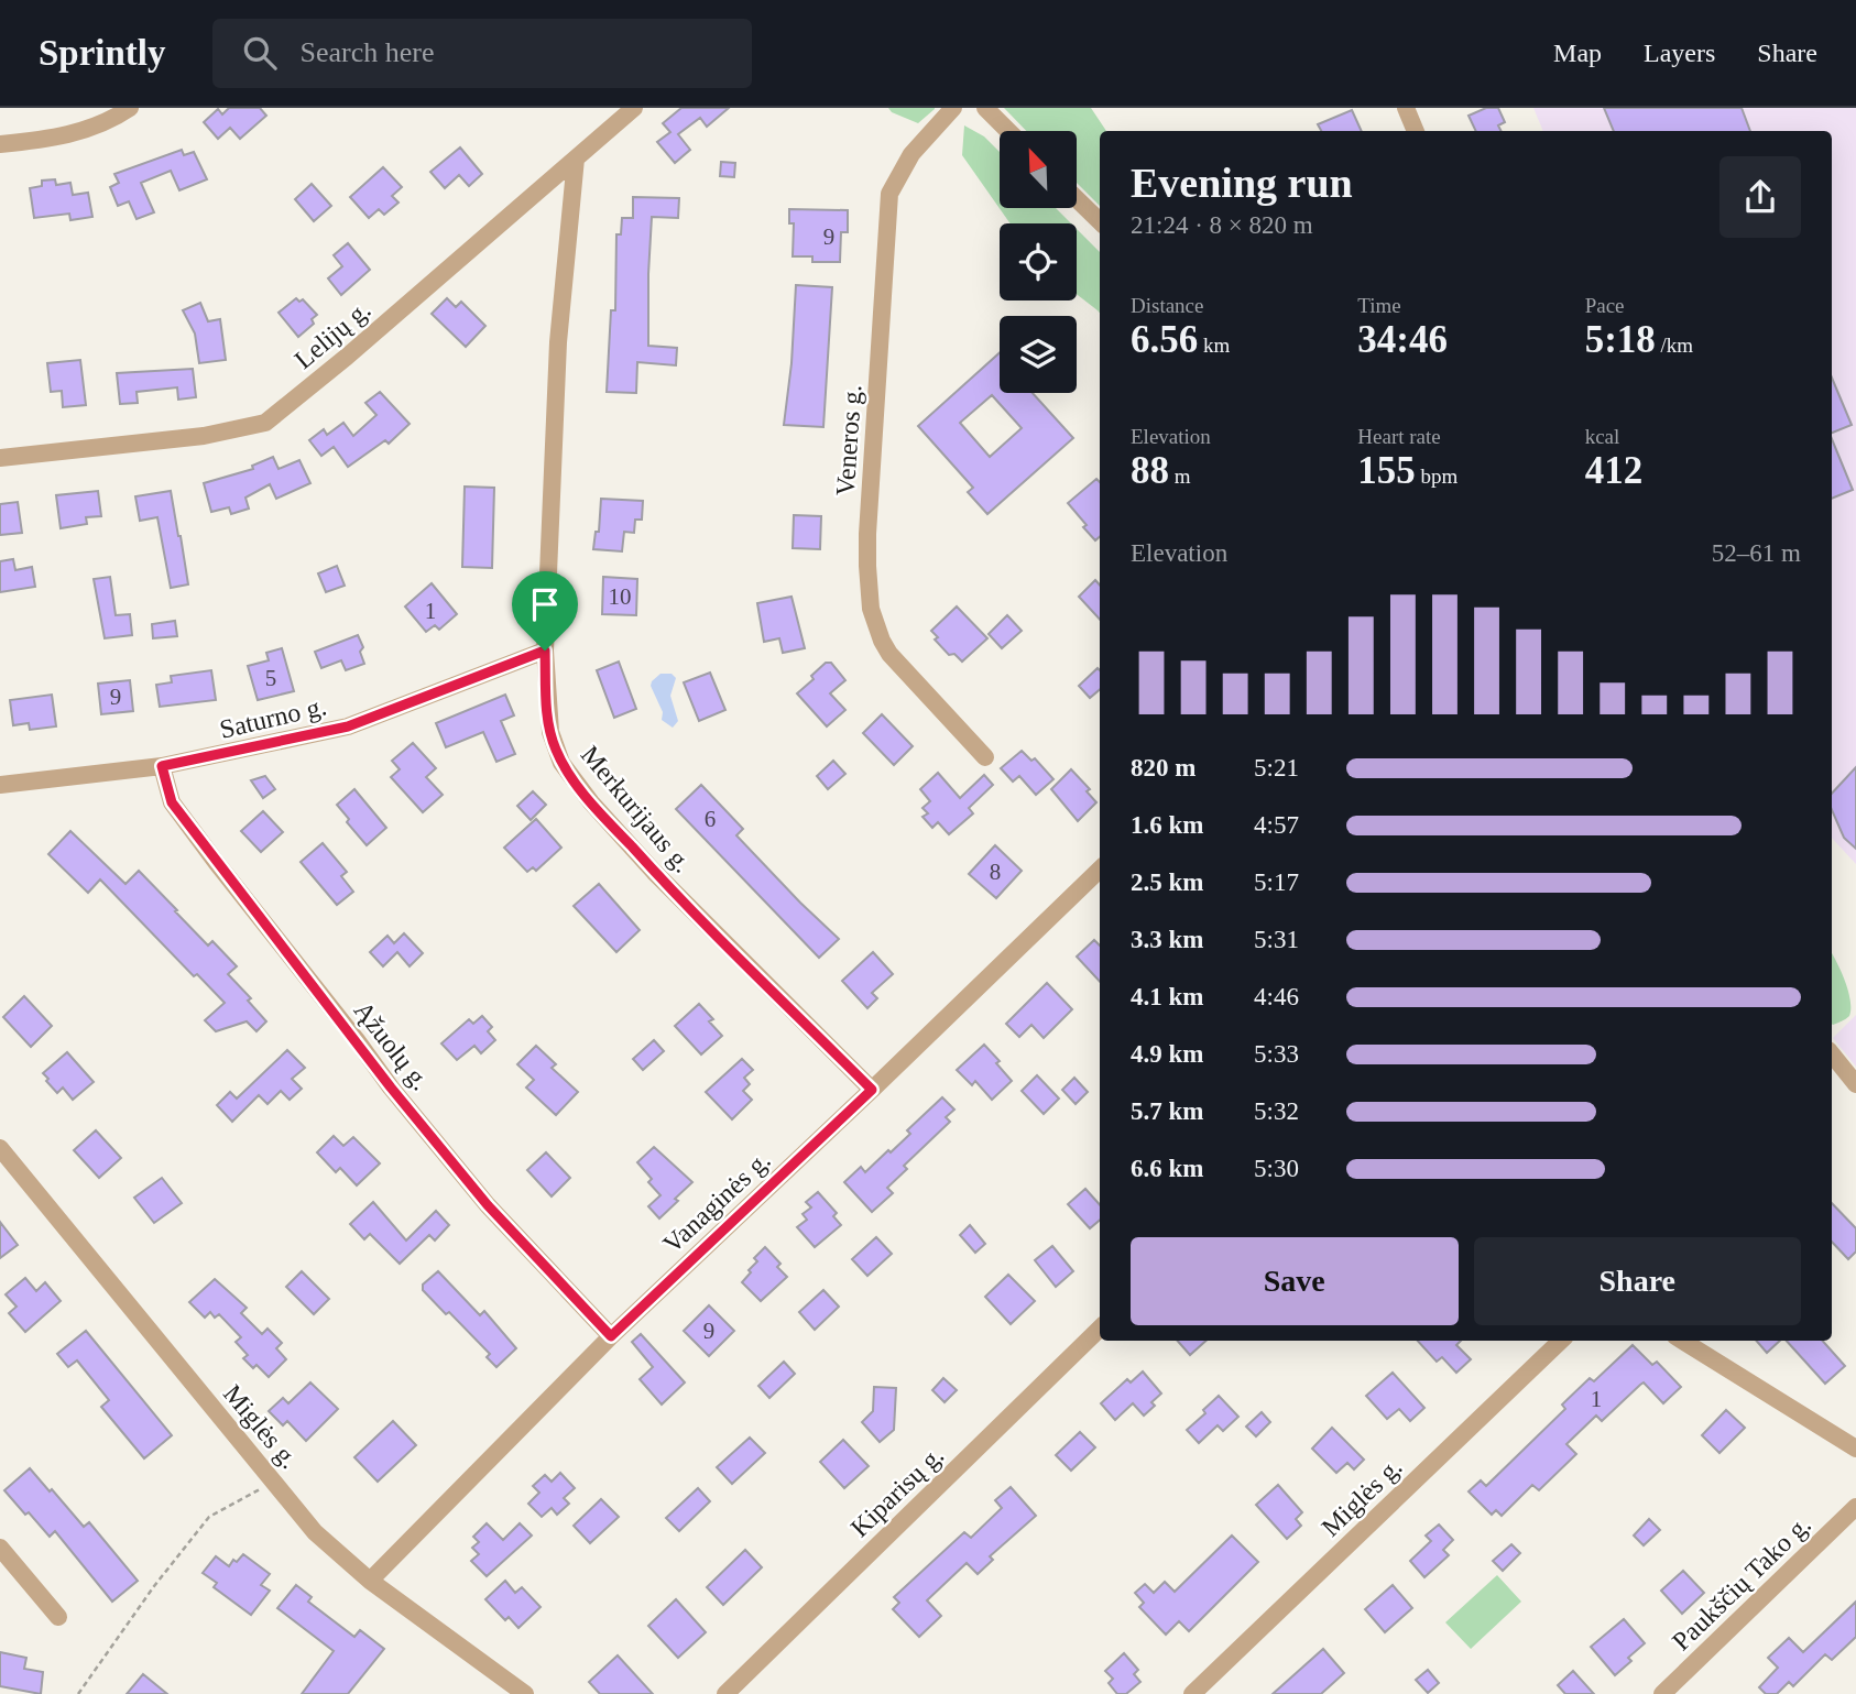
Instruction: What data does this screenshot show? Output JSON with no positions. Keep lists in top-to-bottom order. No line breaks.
{"streets":{"street":["Lelijų g.","Veneros g.","Saturno g.","Merkurijaus g.","Ąžuolų g.","Vanaginės g.","Miglės g.","Kiparisų g.","Paukščių Tako g."]},"crossings":[["Lelijų g.","Merkurijaus g."],["Saturno g.","Merkurijaus g."],["Saturno g.","Ąžuolų g."],["Merkurijaus g.","Vanaginės g."],["Ąžuolų g.","Vanaginės g."],["Vanaginės g.","Miglės g."]],"house_numbers":["9","10","1","5","9","6","8","9","1"],"north":"top left","page":{"header":"Sprintly","search":"Search here","nav":["Map","Layers","Share"],"heading":["Evening run","21:24 · 8 × 820 m"],"stats":[["Distance","6.56 km"],["Time","34:46"],["Pace","5:18 /km"],["Elevation","88 m"],["Heart rate","155 bpm"],["kcal","412"]],"chart":["Elevation","52–61 m"],"list":[{"name":"820 m","note":"5:21"},{"name":"1.6 km","note":"4:57"},{"name":"2.5 km","note":"5:17"},{"name":"3.3 km","note":"5:31"},{"name":"4.1 km","note":"4:46"},{"name":"4.9 km","note":"5:33"},{"name":"5.7 km","note":"5:32"},{"name":"6.6 km","note":"5:30"}],"buttons":["Save","Share"]}}
